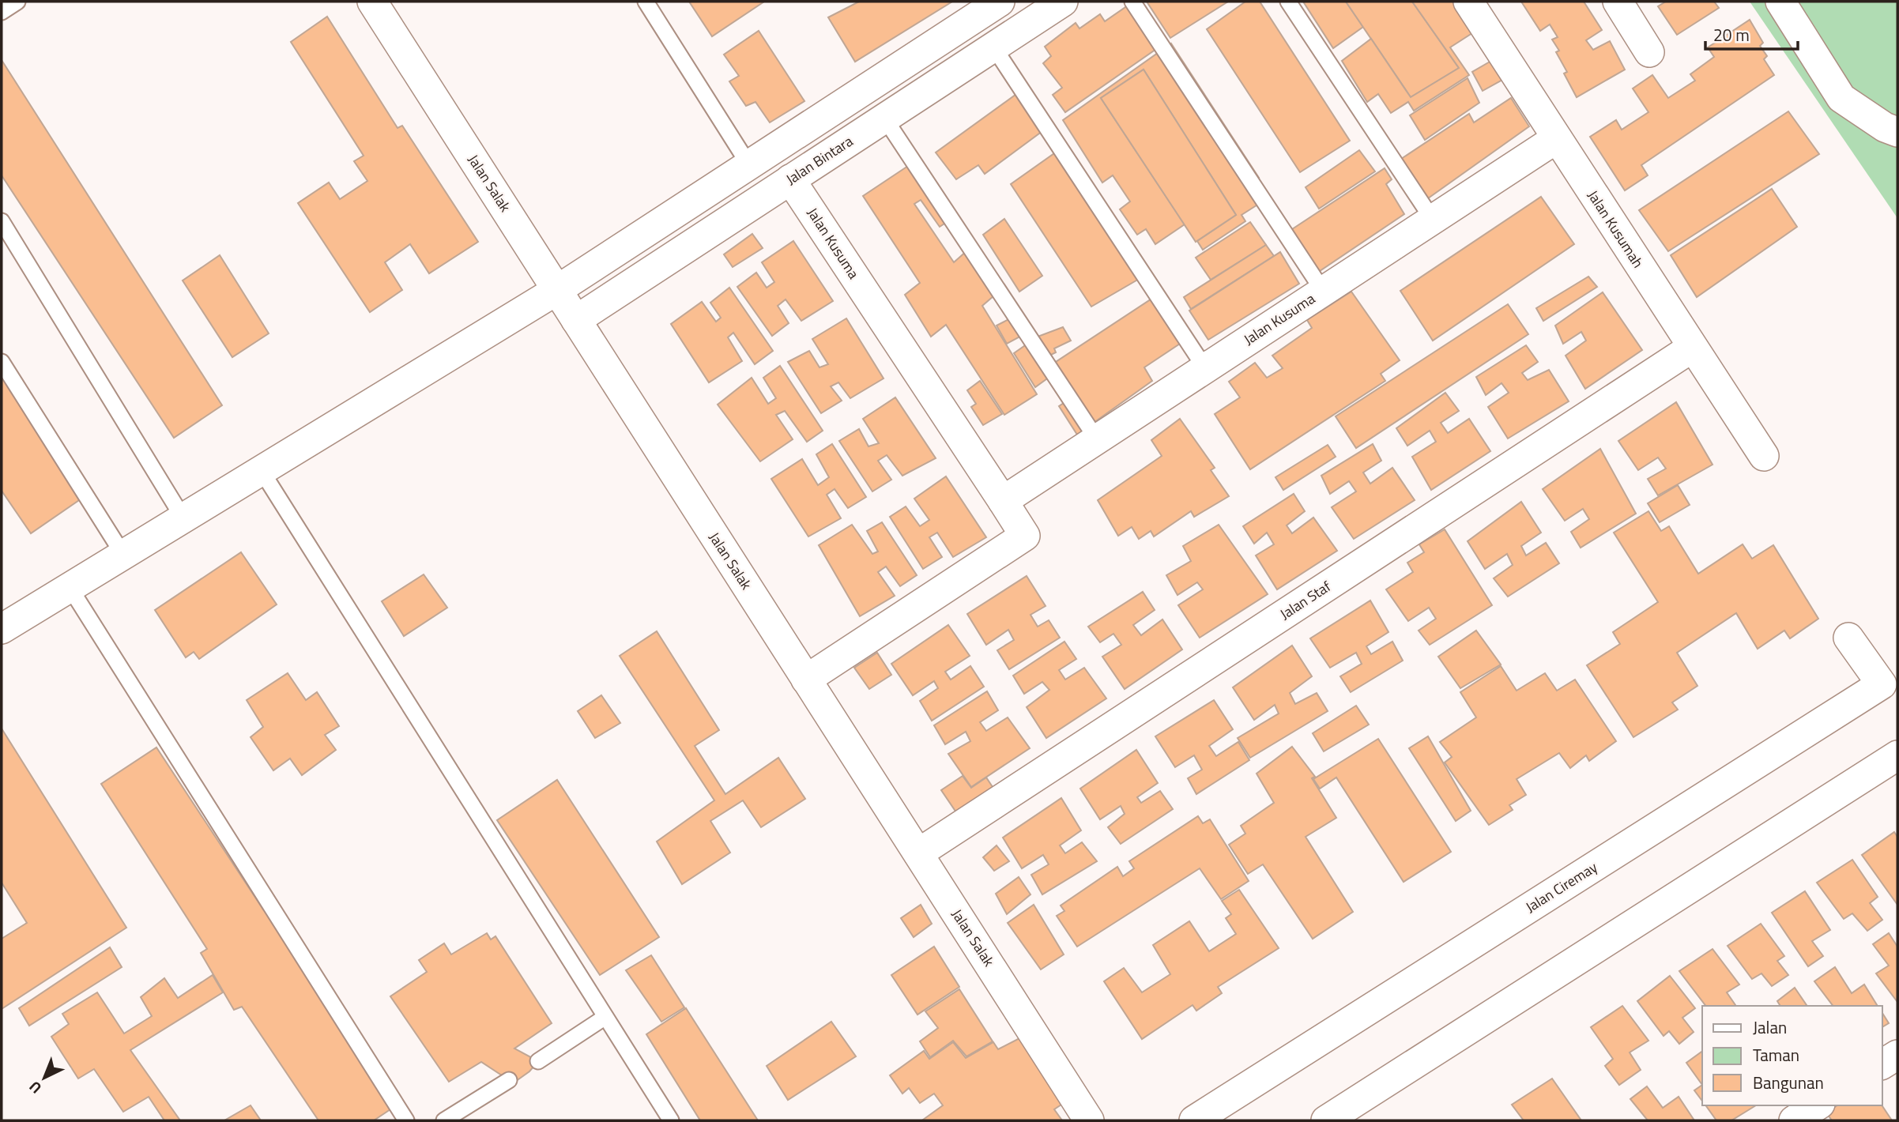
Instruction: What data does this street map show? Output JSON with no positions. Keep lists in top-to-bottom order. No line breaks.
{"streets":{"street":["Jalan Bintara","Jalan Salak","Jalan Kusumah","Jalan Kusuma","Jalan Staf","Jalan Ciremay"]},"crossings":[["Jalan Bintara","Jalan Salak"],["Jalan Bintara","Jalan Kusuma"],["Jalan Salak","Jalan Kusuma"],["Jalan Salak","Jalan Staf"],["Jalan Kusumah","Jalan Kusuma"],["Jalan Kusumah","Jalan Staf"]],"legend":["Jalan","Taman","Bangunan"],"scale_bar":"20 m","north":"bottom left"}
